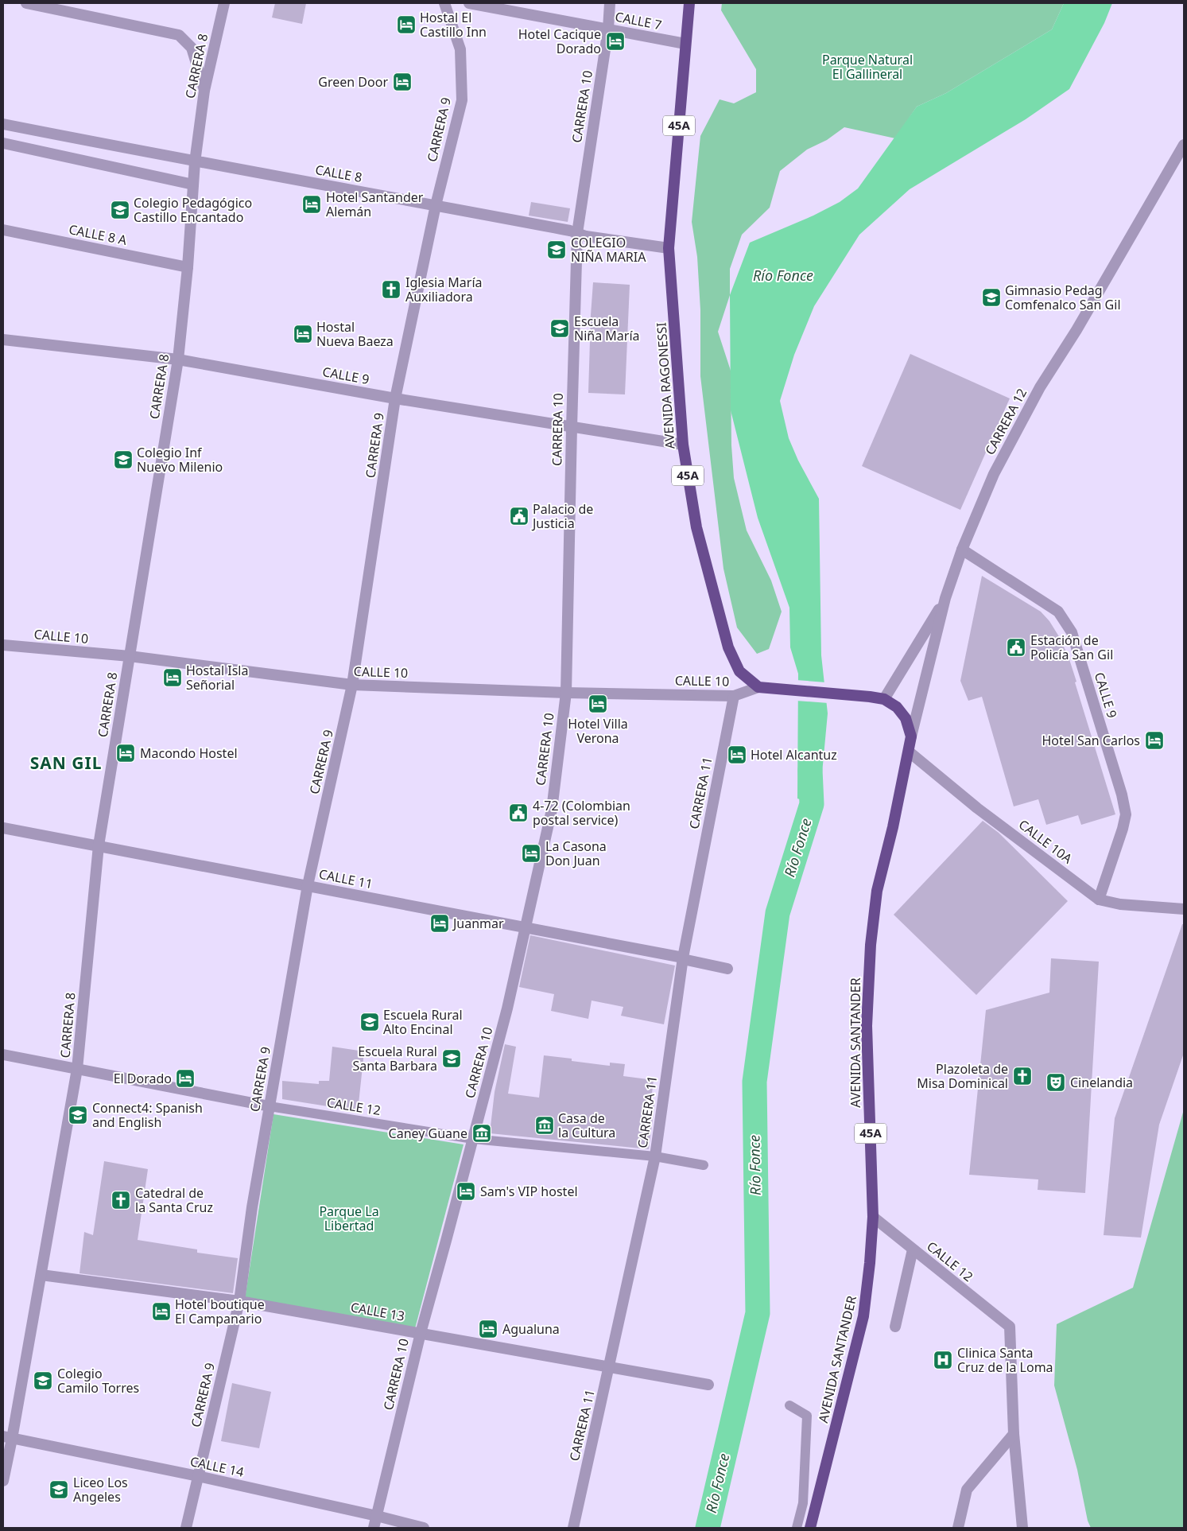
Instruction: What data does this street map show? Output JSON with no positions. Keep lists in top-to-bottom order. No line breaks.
{"streets":{"highway":["45A","AVENIDA RAGONESSI","AVENIDA SANTANDER"],"street":["CALLE 7","CARRERA 8","CARRERA 10","CARRERA 9","CALLE 8","CALLE 8 A","CALLE 9","CARRERA 12","CALLE 10","CARRERA 11","CALLE 10A","CALLE 11","CALLE 12","CALLE 13","CALLE 14"]},"crossings":[["CALLE 7","CARRERA 10"],["CALLE 7","AVENIDA RAGONESSI"],["CARRERA 8","CALLE 8"],["CARRERA 8","CALLE 8 A"],["CARRERA 8","CALLE 9"],["CARRERA 8","CALLE 10"],["CARRERA 8","CALLE 11"],["CARRERA 8","CALLE 12"],["CARRERA 8","CALLE 13"],["CARRERA 8","CALLE 14"],["CARRERA 10","CALLE 8"],["CARRERA 10","CALLE 9"],["CARRERA 10","CALLE 10"],["CARRERA 10","CALLE 11"],["CARRERA 10","CALLE 12"],["CARRERA 10","CALLE 13"],["CARRERA 10","CALLE 14"],["CARRERA 9","CALLE 8"],["CARRERA 9","CALLE 9"],["CARRERA 9","CALLE 10"],["CARRERA 9","CALLE 11"],["CARRERA 9","CALLE 12"],["CARRERA 9","CALLE 13"],["CARRERA 9","CALLE 14"],["CALLE 8","AVENIDA RAGONESSI"],["CALLE 9","AVENIDA RAGONESSI"],["CALLE 9","CARRERA 12"],["CALLE 9","CALLE 10A"],["AVENIDA RAGONESSI","CALLE 10"],["AVENIDA RAGONESSI","AVENIDA SANTANDER"],["CARRERA 12","AVENIDA SANTANDER"],["CALLE 10","CARRERA 11"],["CALLE 10","AVENIDA SANTANDER"],["CARRERA 11","CALLE 11"],["CARRERA 11","CALLE 12"],["CARRERA 11","CALLE 13"],["CALLE 10A","AVENIDA SANTANDER"],["AVENIDA SANTANDER","CALLE 12"]],"districts":["SAN GIL"],"water":["Río Fonce"],"parks":["Parque Natural El Gallineral","Parque La Libertad"],"places":{"hotel":["Hostal El Castillo Inn","Hotel Cacique Dorado","Green Door","Hotel Santander Alemán","Hostal Nueva Baeza","Hostal Isla Señorial","Hotel Villa Verona","Hotel San Carlos","Macondo Hostel","Hotel Alcantuz","La Casona Don Juan","Juanmar","El Dorado","Sam's VIP hostel","Hotel boutique El Campanario","Agualuna"],"school or university":["Colegio Pedagógico Castillo Encantado","COLEGIO NIÑA MARIA","Gimnasio Pedag Comfenalco San Gil","Escuela Niña María","Colegio Inf Nuevo Milenio","Escuela Rural Alto Encinal","Escuela Rural Santa Barbara","Connect4: Spanish and English","Colegio Camilo Torres","Liceo Los Angeles"],"church":["Iglesia María Auxiliadora","Plazoleta de Misa Dominical","Catedral de la Santa Cruz"],"public building":["Palacio de Justicia","Estación de Policía San Gil","4-72 (Colombian postal service)"],"theatre":["Cinelandia"],"museum":["Casa de la Cultura","Caney Guane"],"hospital":["Clinica Santa Cruz de la Loma"]}}
